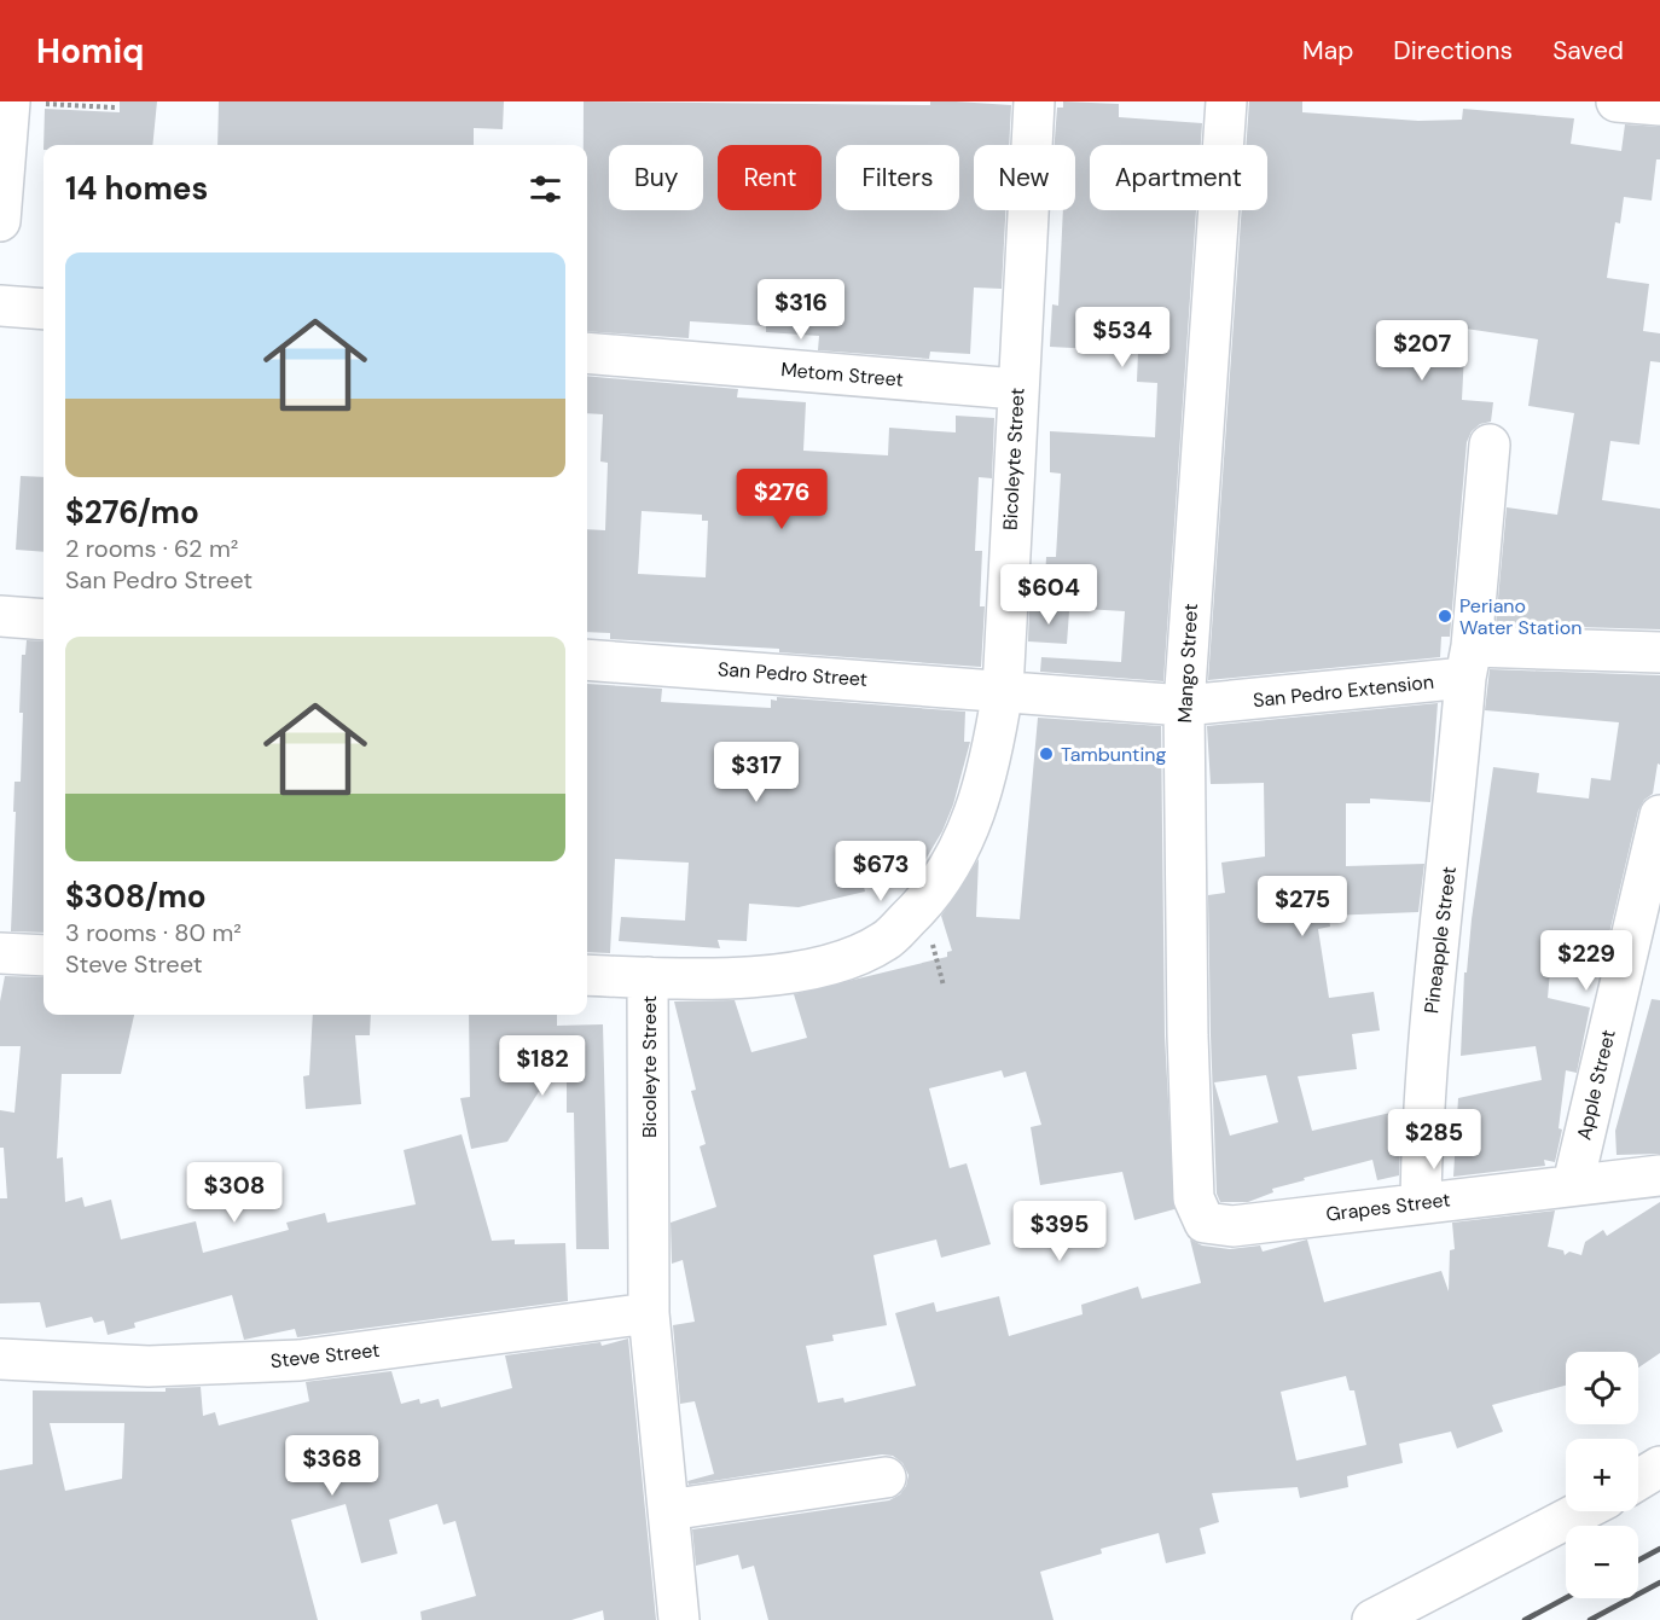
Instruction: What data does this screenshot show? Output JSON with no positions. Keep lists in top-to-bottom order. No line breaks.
{"streets":{"street":["Metom Street","Bicoleyte Street","Mango Street","San Pedro Street","San Pedro Extension","Pineapple Street","Apple Street","Grapes Street","Steve Street"]},"crossings":[["Metom Street","Bicoleyte Street"],["Bicoleyte Street","San Pedro Street"],["Bicoleyte Street","San Pedro Extension"],["Bicoleyte Street","Steve Street"],["Mango Street","San Pedro Extension"],["Mango Street","Grapes Street"],["San Pedro Street","San Pedro Extension"],["San Pedro Extension","Pineapple Street"],["Pineapple Street","Grapes Street"],["Apple Street","Grapes Street"]],"places":["Periano Water Station","Tambunting"],"page":{"header":"Homiq","nav":["Map","Directions","Saved"],"chip":["Buy","Rent","Filters","New","Apartment"],"heading":"14 homes","list":[{"name":"$276/mo","note":"2 rooms · 62 m² · San Pedro Street"},{"name":"$308/mo","note":"3 rooms · 80 m² · Steve Street"}],"price":["$316","$534","$207","$276","$604","$317","$673","$275","$229","$182","$285","$308","$395","$368"],"map_buttons":["+","−"]}}
